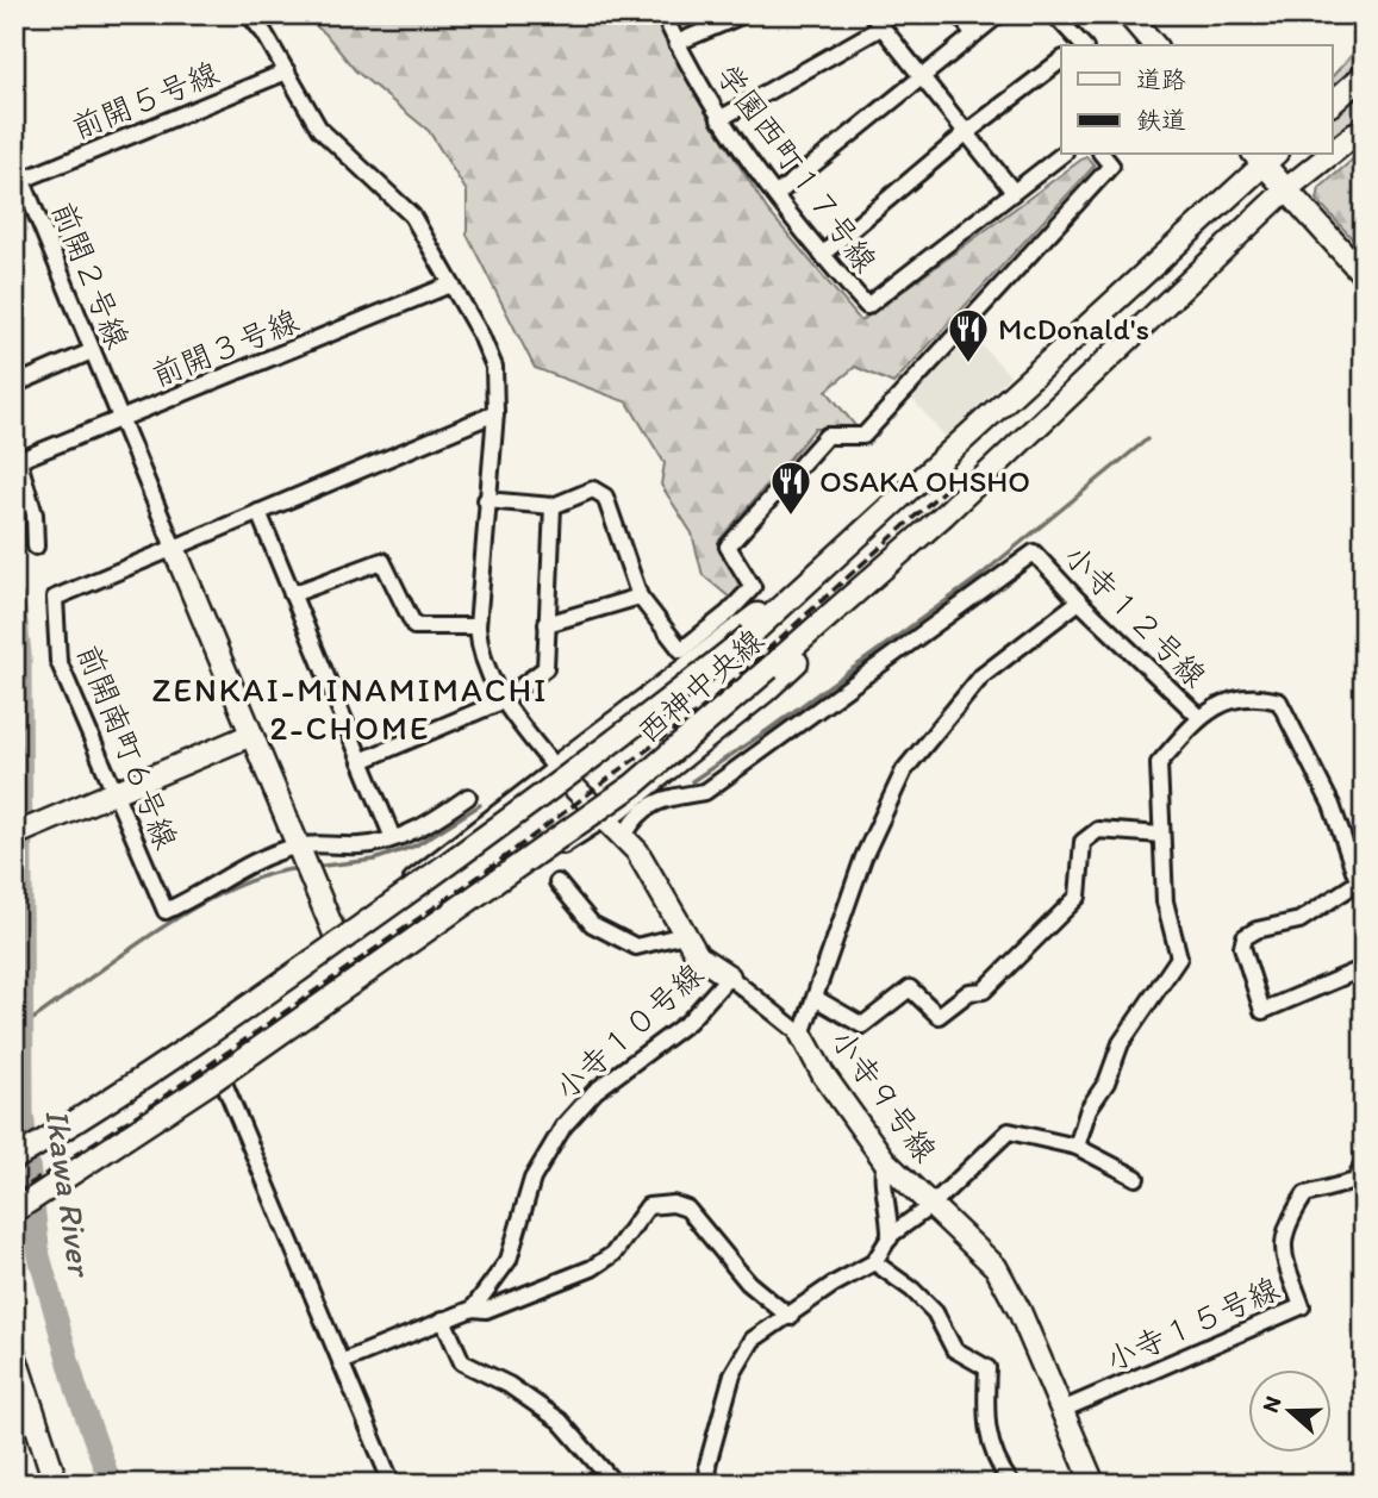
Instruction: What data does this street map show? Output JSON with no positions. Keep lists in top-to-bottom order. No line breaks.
{"streets":{"street":["前開５号線","学園西町１７号線","前開２号線","前開３号線","小寺１２号線","西神中央線","前開南町６号線","小寺１０号線","小寺９号線","小寺１５号線"]},"crossings":[["前開５号線","前開２号線"],["前開２号線","前開３号線"],["前開２号線","前開南町６号線"],["小寺１２号線","小寺９号線"],["小寺１０号線","小寺９号線"],["小寺９号線","小寺１５号線"]],"districts":["ZENKAI-MINAMIMACHI 2-CHOME"],"water":["Ikawa River"],"places":{"restaurant":["McDonald's","OSAKA OHSHO"]},"legend":["道路","鉄道"],"north":"left"}
